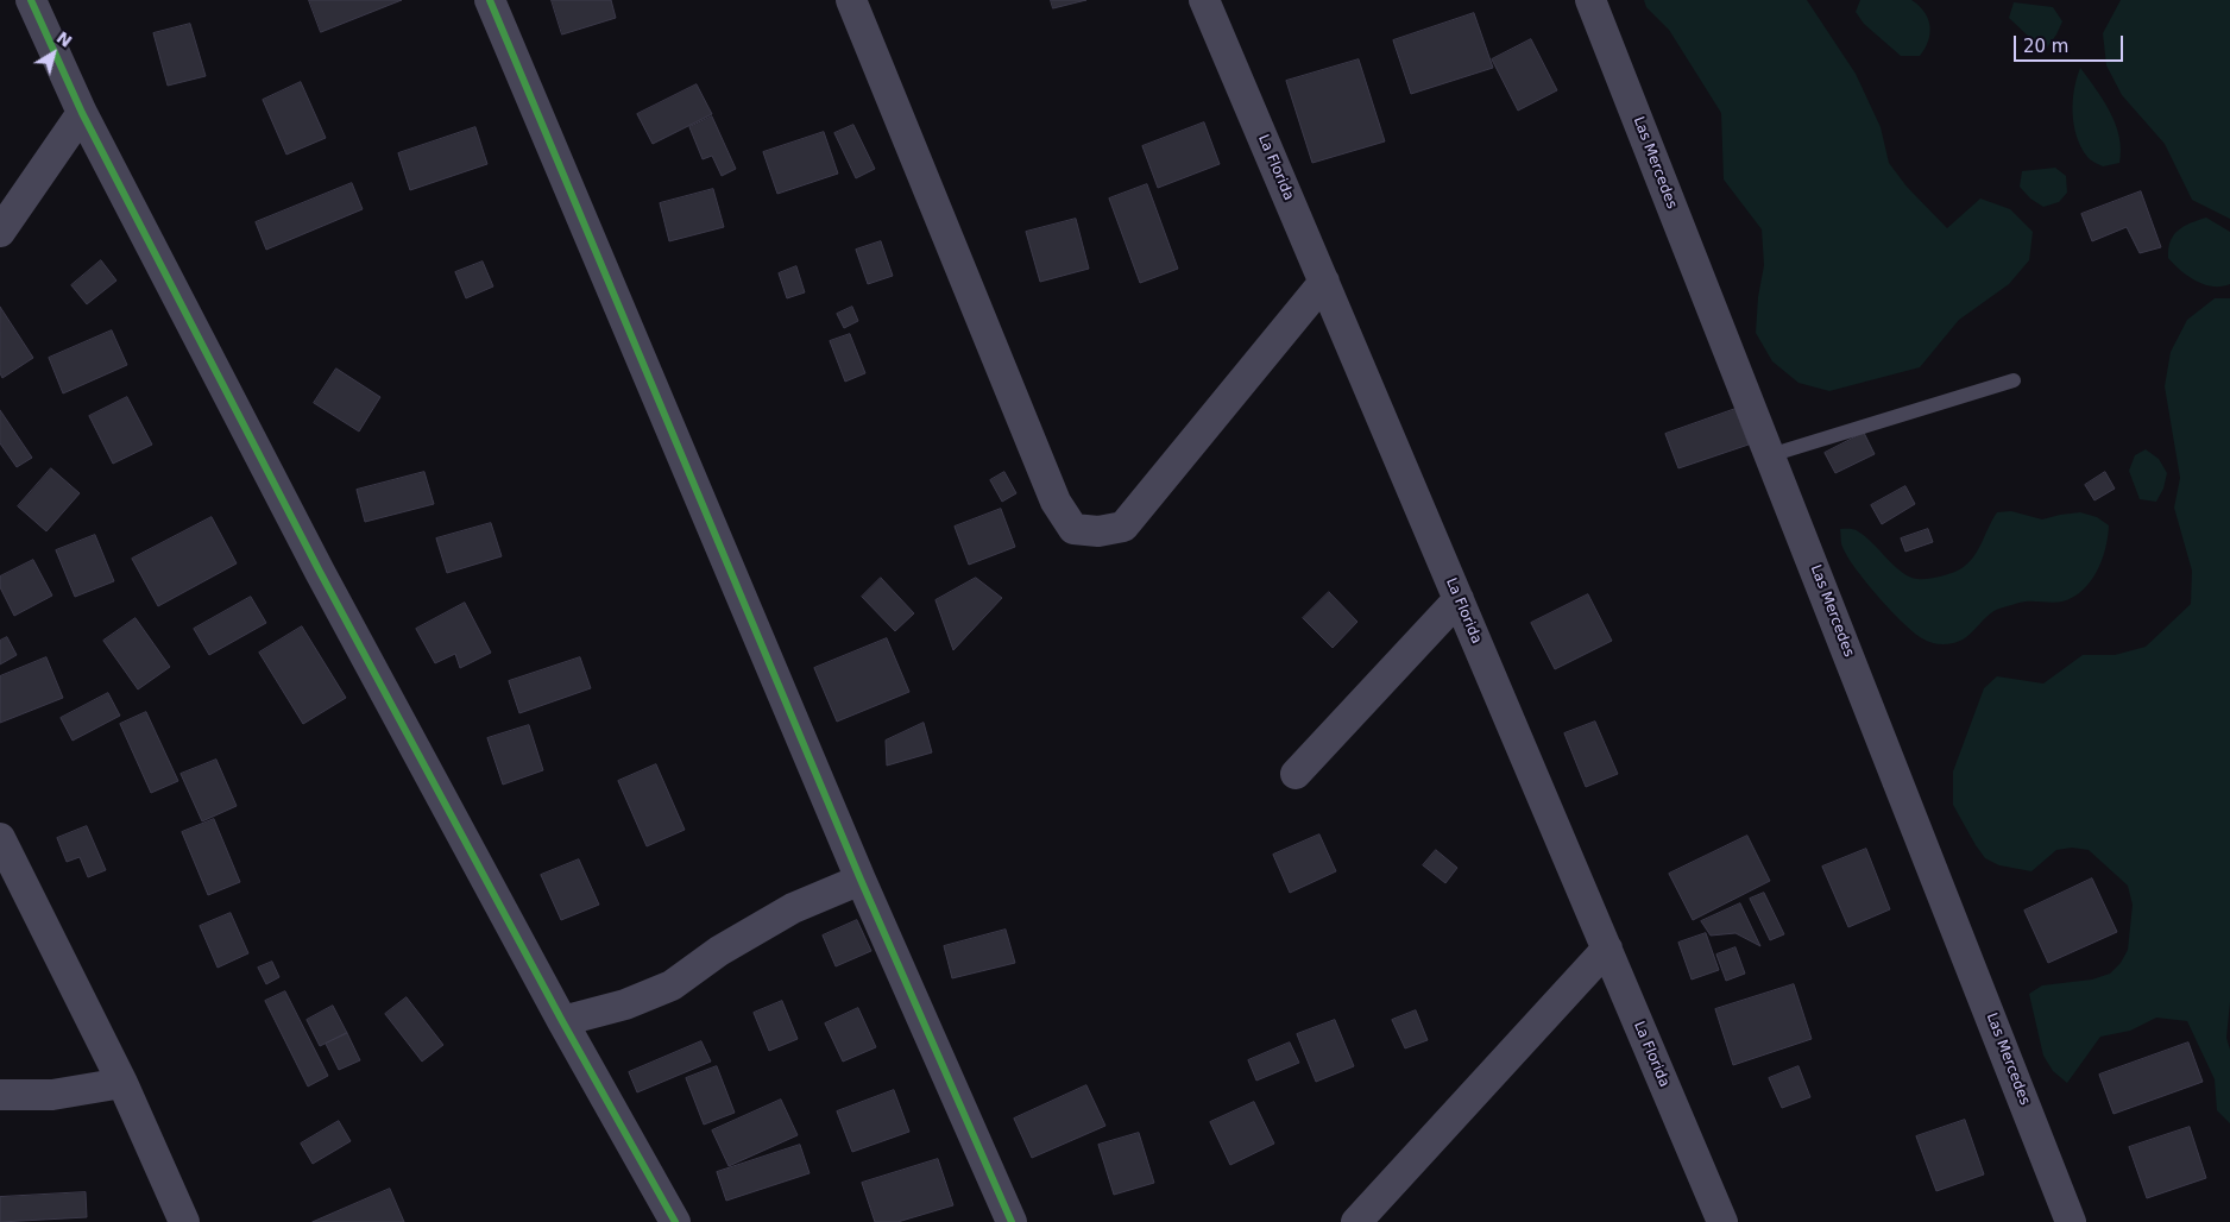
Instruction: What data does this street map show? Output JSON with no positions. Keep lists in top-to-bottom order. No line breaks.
{"streets":{"street":["Las Mercedes","La Florida"]},"scale_bar":"20 m","north":"top right"}
